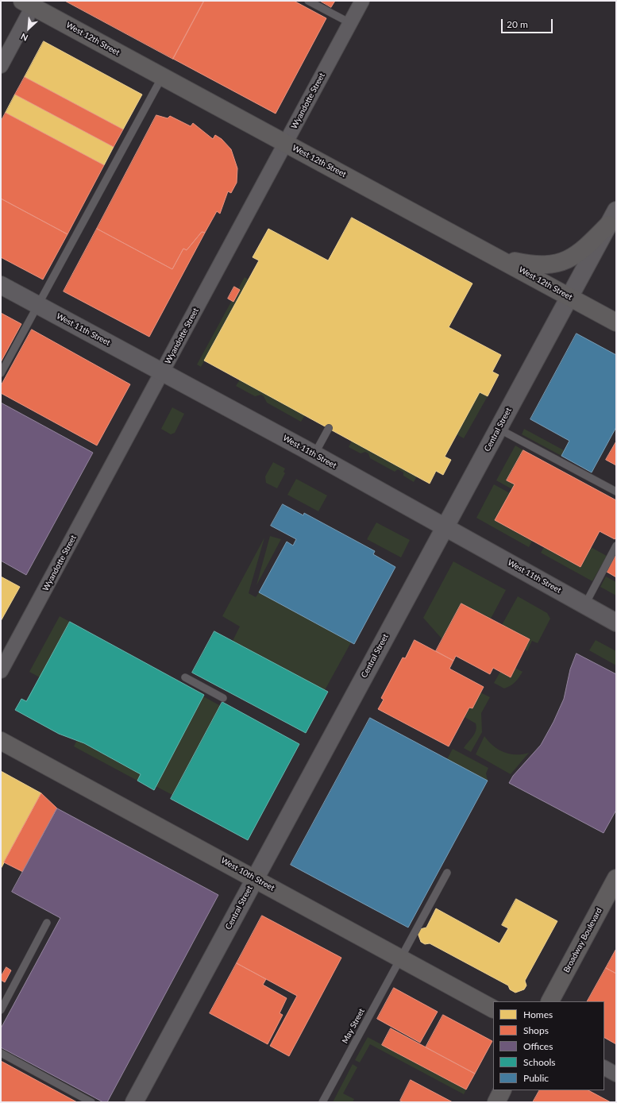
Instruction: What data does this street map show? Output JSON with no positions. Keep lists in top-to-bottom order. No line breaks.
{"streets":{"main road":["West 12th Street","West 10th Street","Broadway Boulevard"],"street":["Wyandotte Street","West 11th Street","Central Street"],"lane":["May Street"]},"crossings":[["West 12th Street","Wyandotte Street"],["West 12th Street","Central Street"],["Wyandotte Street","West 11th Street"],["West 11th Street","Central Street"],["Central Street","West 10th Street"],["West 10th Street","May Street"]],"legend":["Homes","Shops","Offices","Schools","Public"],"scale_bar":"20 m","north":"bottom left"}
